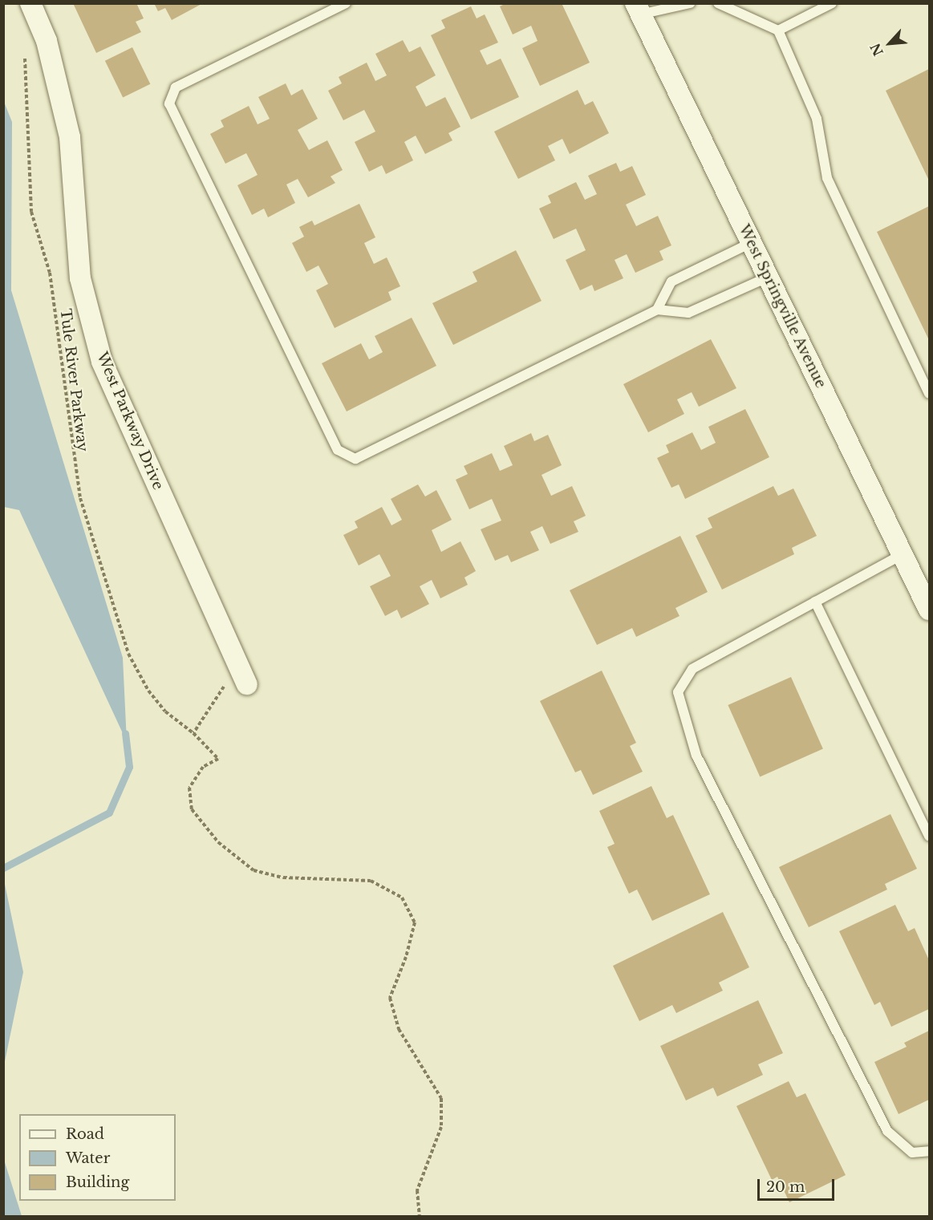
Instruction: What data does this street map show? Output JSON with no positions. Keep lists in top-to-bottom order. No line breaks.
{"streets":{"street":["West Springville Avenue","West Parkway Drive"],"path":["Tule River Parkway"]},"legend":["Road","Water","Building"],"scale_bar":"20 m","north":"bottom left"}
